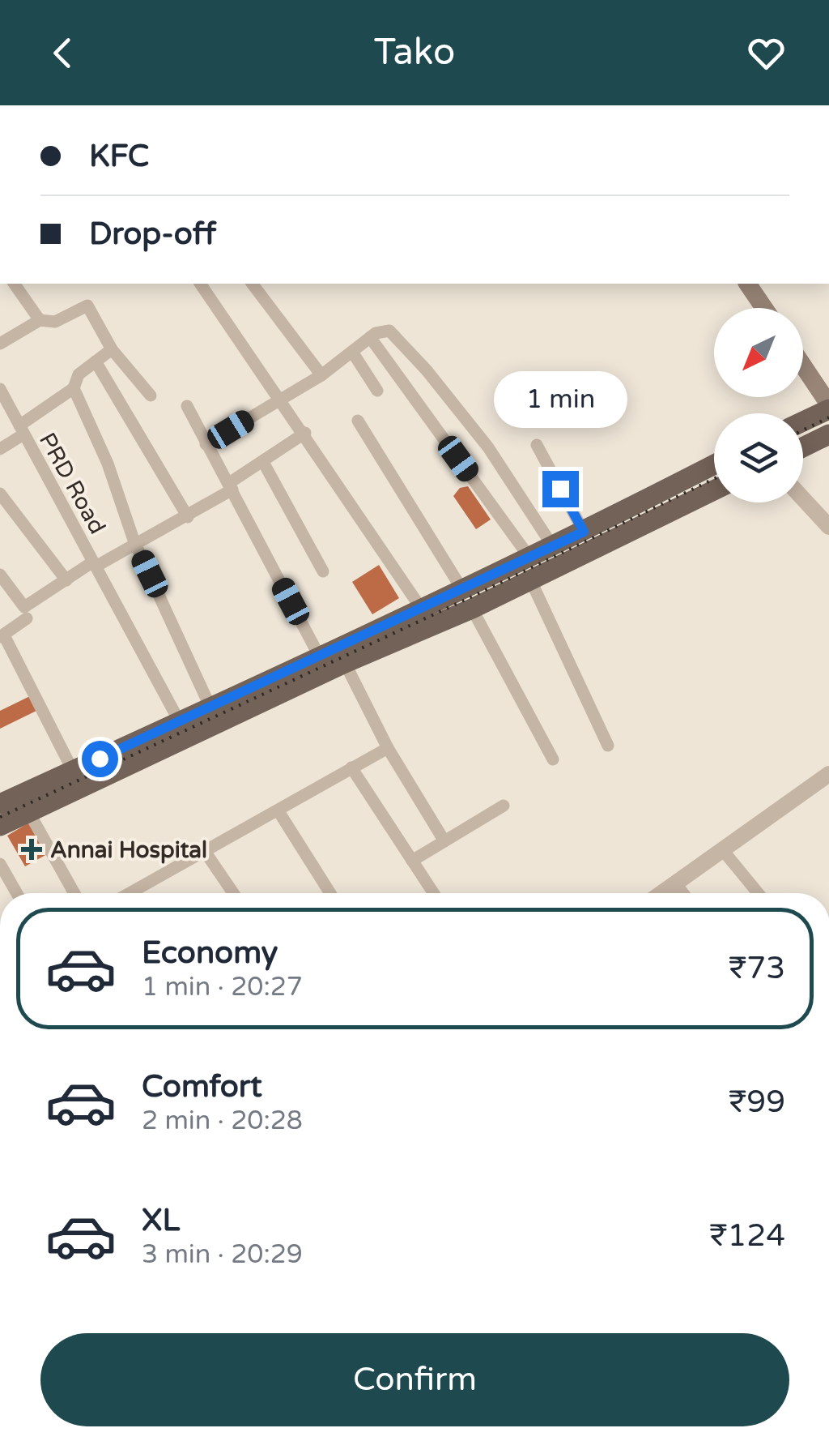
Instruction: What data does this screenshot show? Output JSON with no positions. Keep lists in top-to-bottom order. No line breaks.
{"streets":{"street":["PRD Road"]},"places":{"health":["Annai Hospital"]},"north":"bottom left","page":{"header":"Tako","banner":["KFC","Drop-off"],"bubble":"1 min","list":[{"name":"Economy","note":"1 min · 20:27","value":"₹73"},{"name":"Comfort","note":"2 min · 20:28","value":"₹99"},{"name":"XL","note":"3 min · 20:29","value":"₹124"}],"buttons":"Confirm"}}
